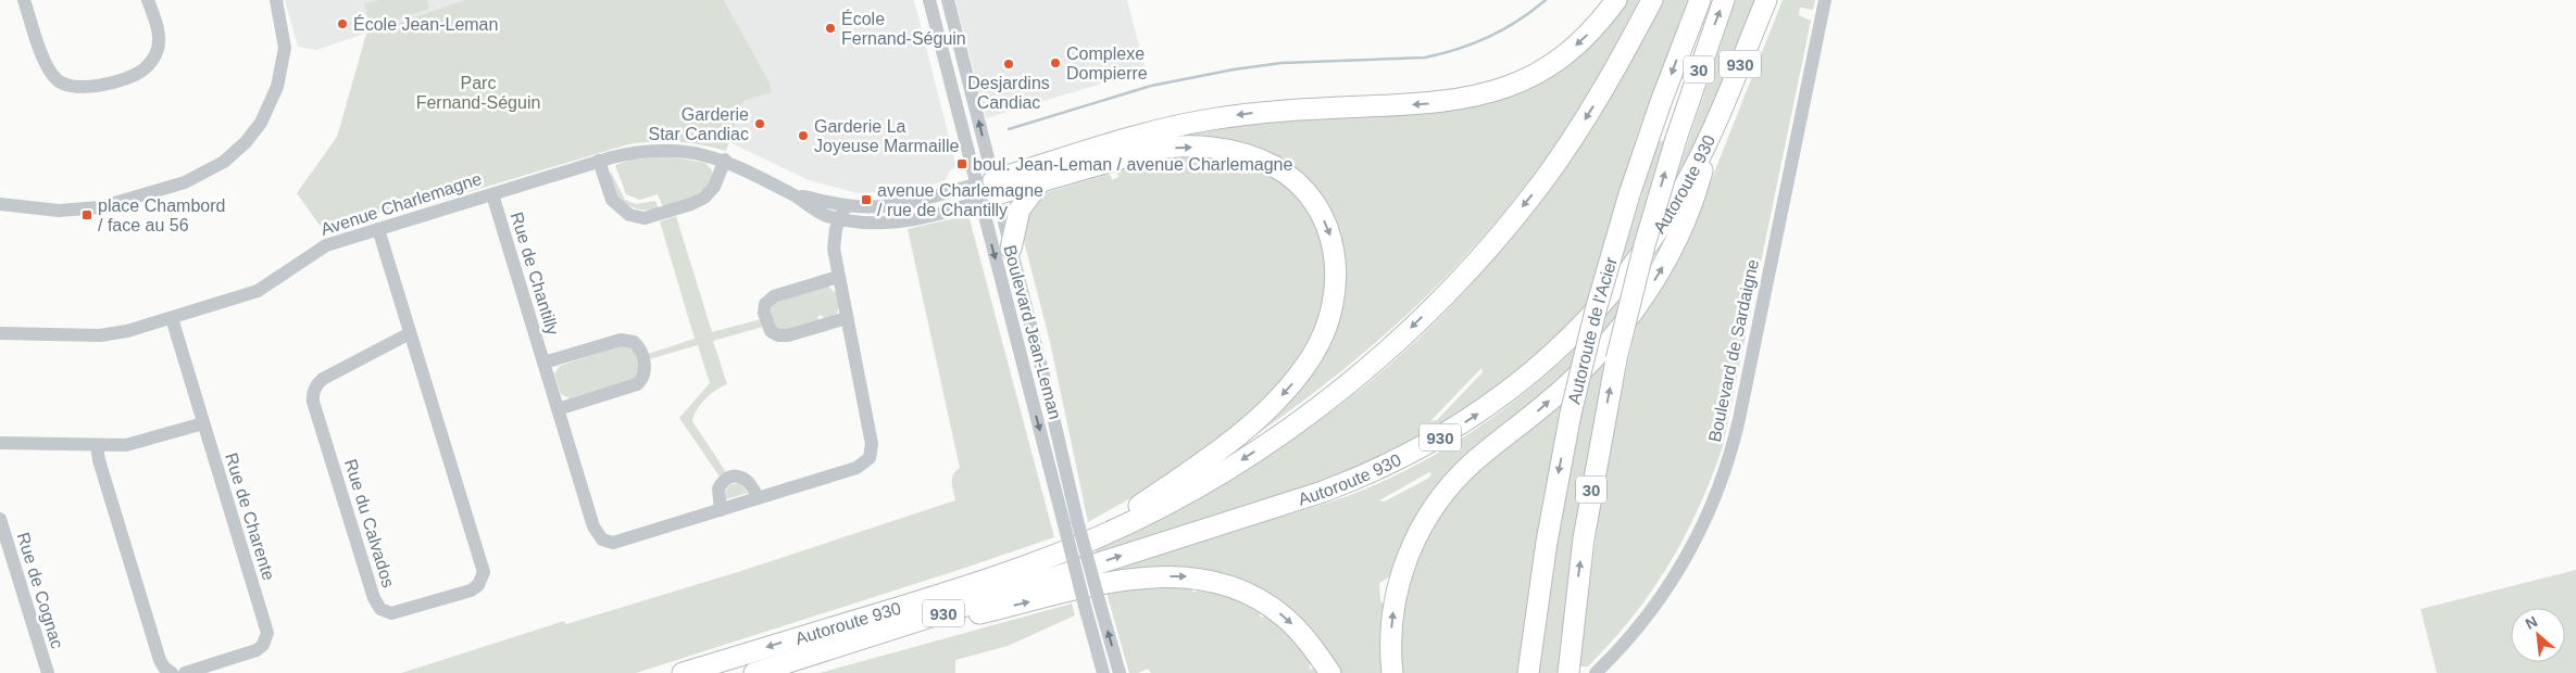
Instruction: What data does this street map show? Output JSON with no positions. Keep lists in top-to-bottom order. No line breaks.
{"streets":{"highway":["930","30","Autoroute 930","Autoroute de l'Acier"],"street":["Avenue Charlemagne","Rue de Chantilly","Boulevard Jean-Leman","Boulevard de Sardaigne","Rue de Charente","Rue du Calvados","Rue de Cognac"]},"crossings":[["Avenue Charlemagne","Rue de Chantilly"],["Avenue Charlemagne","Boulevard Jean-Leman"],["Avenue Charlemagne","Rue de Charente"],["Avenue Charlemagne","Rue du Calvados"]],"parks":["Parc Fernand-Séguin"],"places":{"other":["École Jean-Leman","École Fernand-Séguin","Complexe Dompierre","Desjardins Candiac","Garderie Star Candiac","Garderie La Joyeuse Marmaille"],"transit":["boul. Jean-Leman / avenue Charlemagne","avenue Charlemagne / rue de Chantilly","place Chambord / face au 56"]},"north":"top left"}
